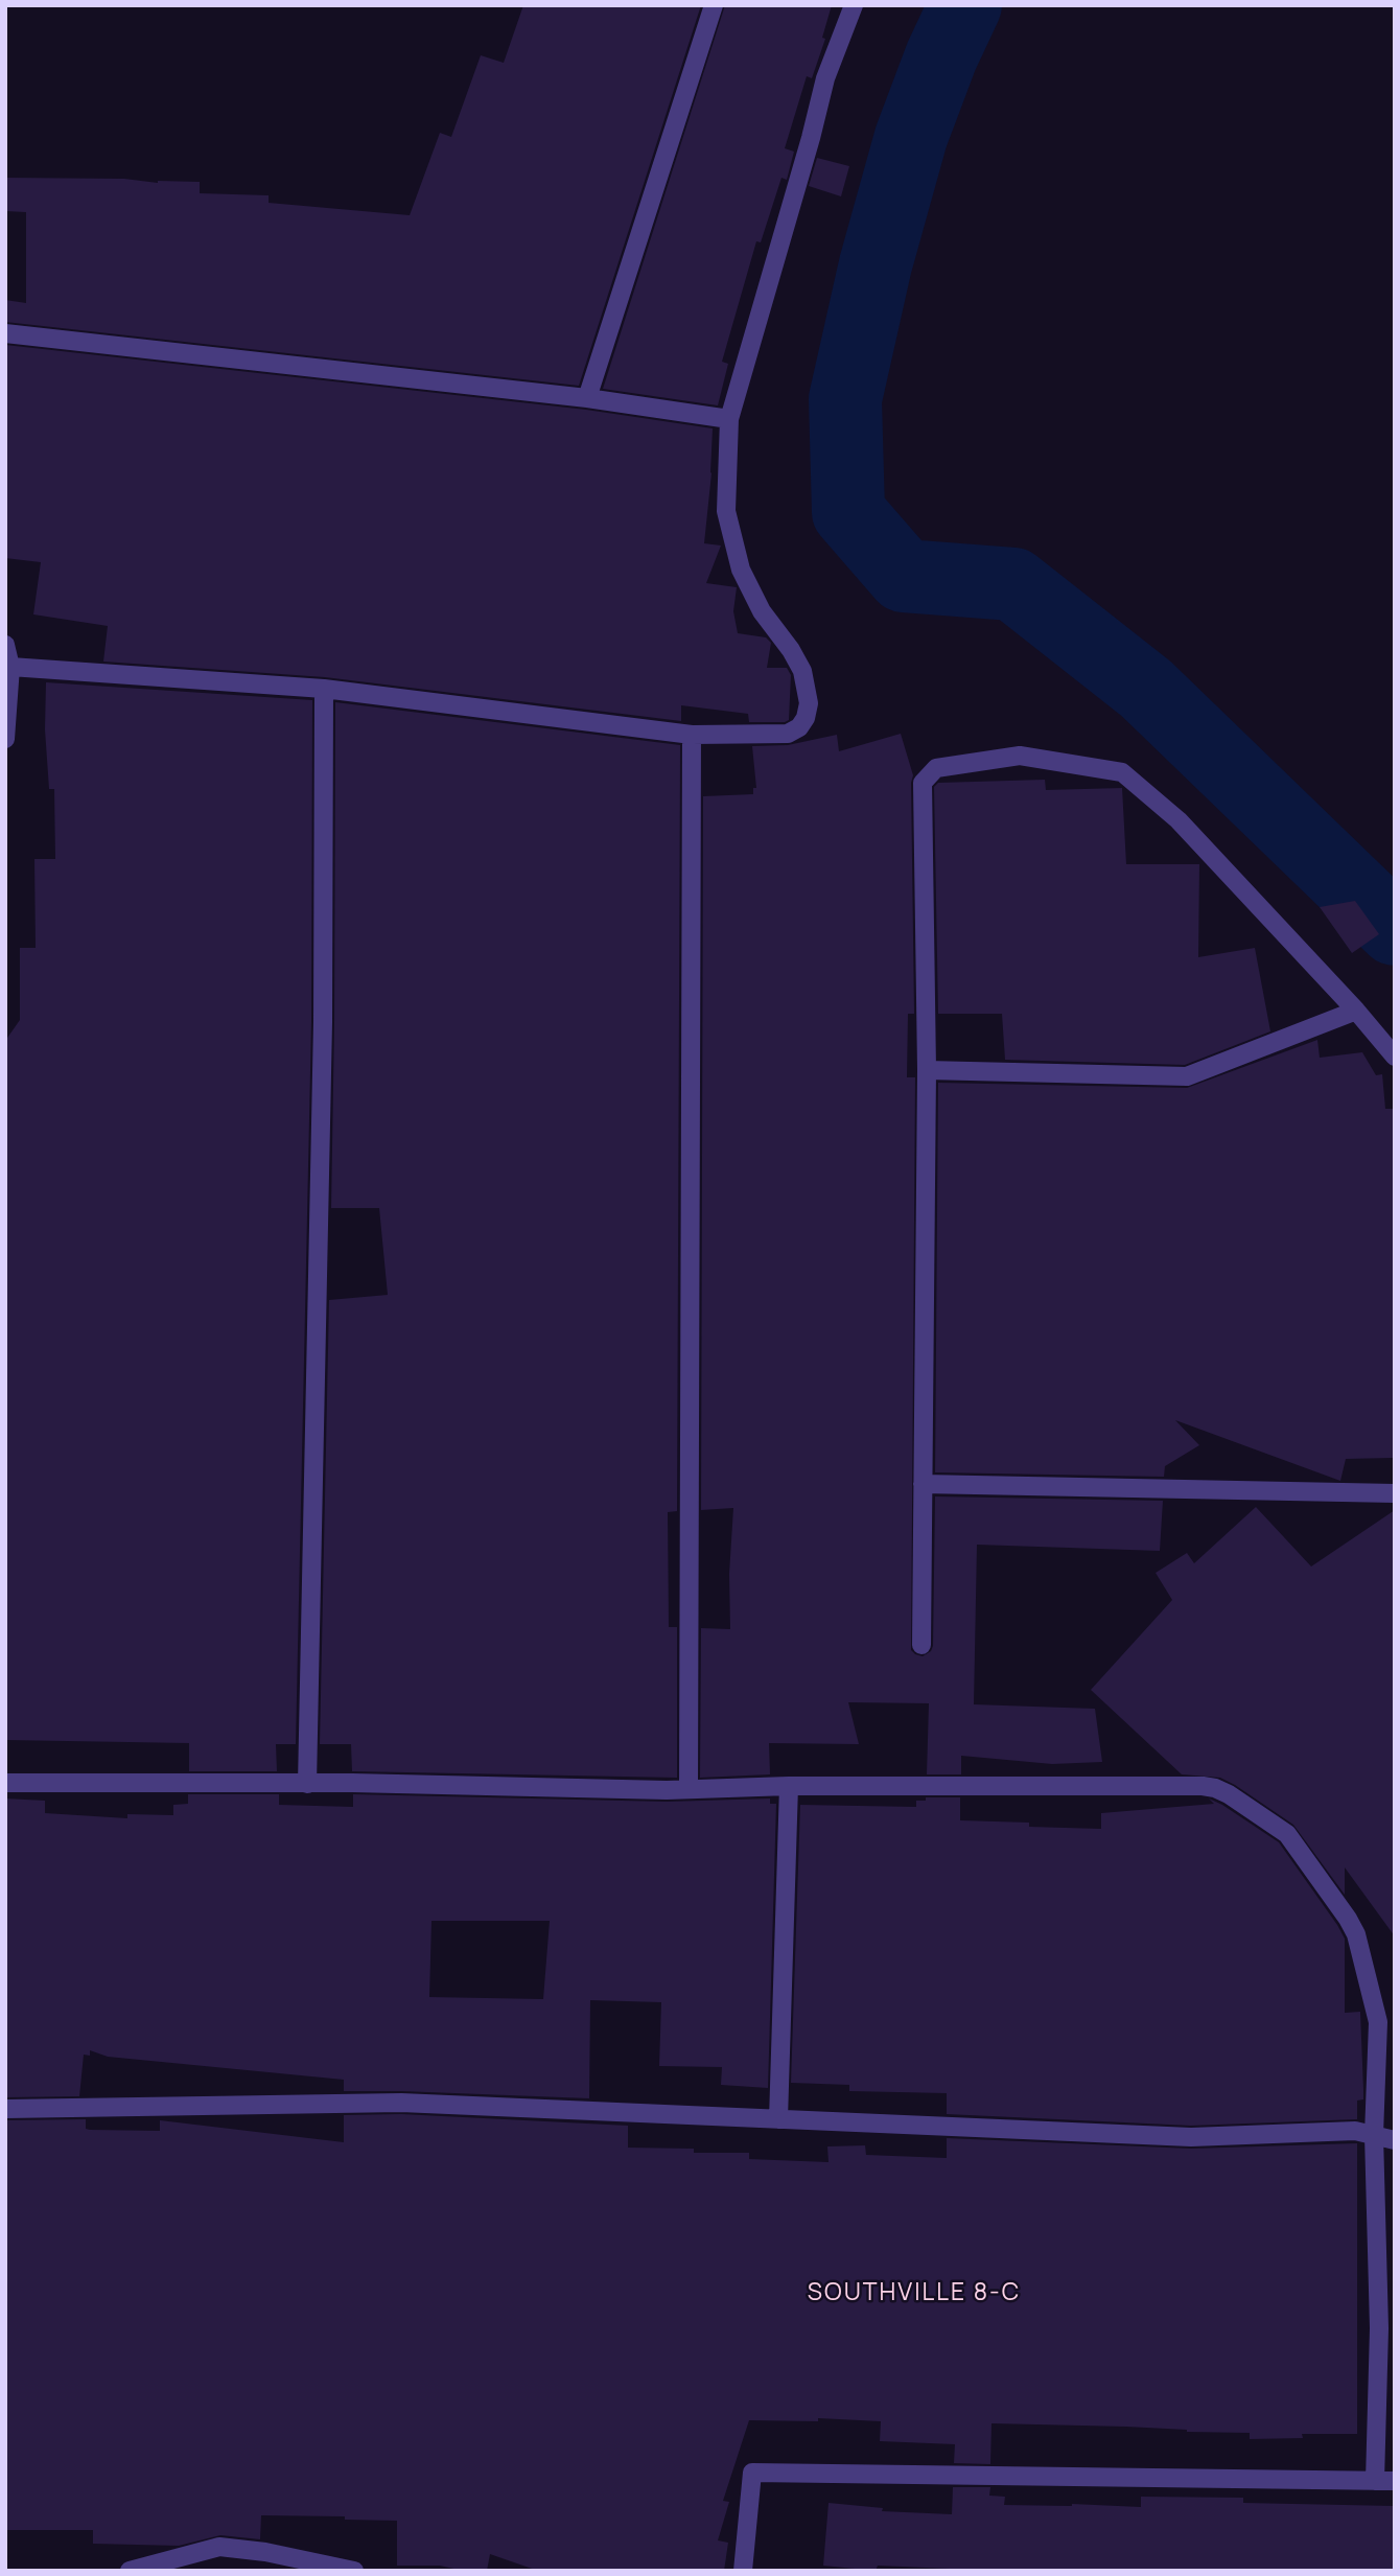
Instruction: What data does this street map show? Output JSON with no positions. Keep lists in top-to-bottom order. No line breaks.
{"districts":["SOUTHVILLE 8-C"]}
